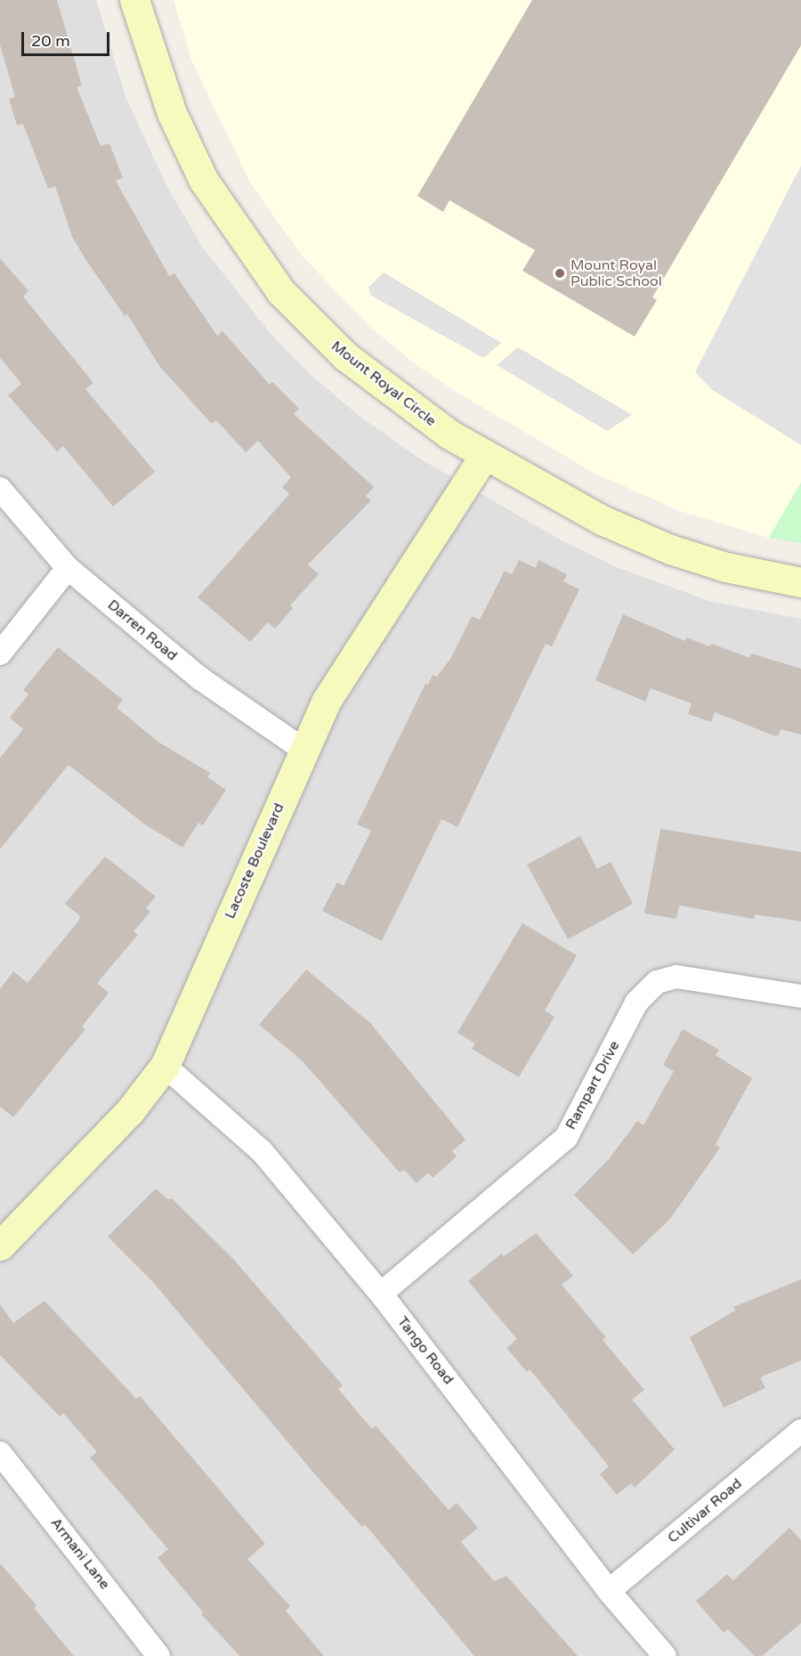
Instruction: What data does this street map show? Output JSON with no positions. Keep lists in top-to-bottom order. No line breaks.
{"streets":{"street":["Mount Royal Circle","Darren Road","Lacoste Boulevard","Rampart Drive","Tango Road","Cultivar Road","Armani Lane"]},"crossings":[["Mount Royal Circle","Lacoste Boulevard"],["Darren Road","Lacoste Boulevard"],["Lacoste Boulevard","Tango Road"],["Rampart Drive","Tango Road"],["Tango Road","Cultivar Road"]],"places":["Mount Royal Public School"],"scale_bar":"20 m"}
